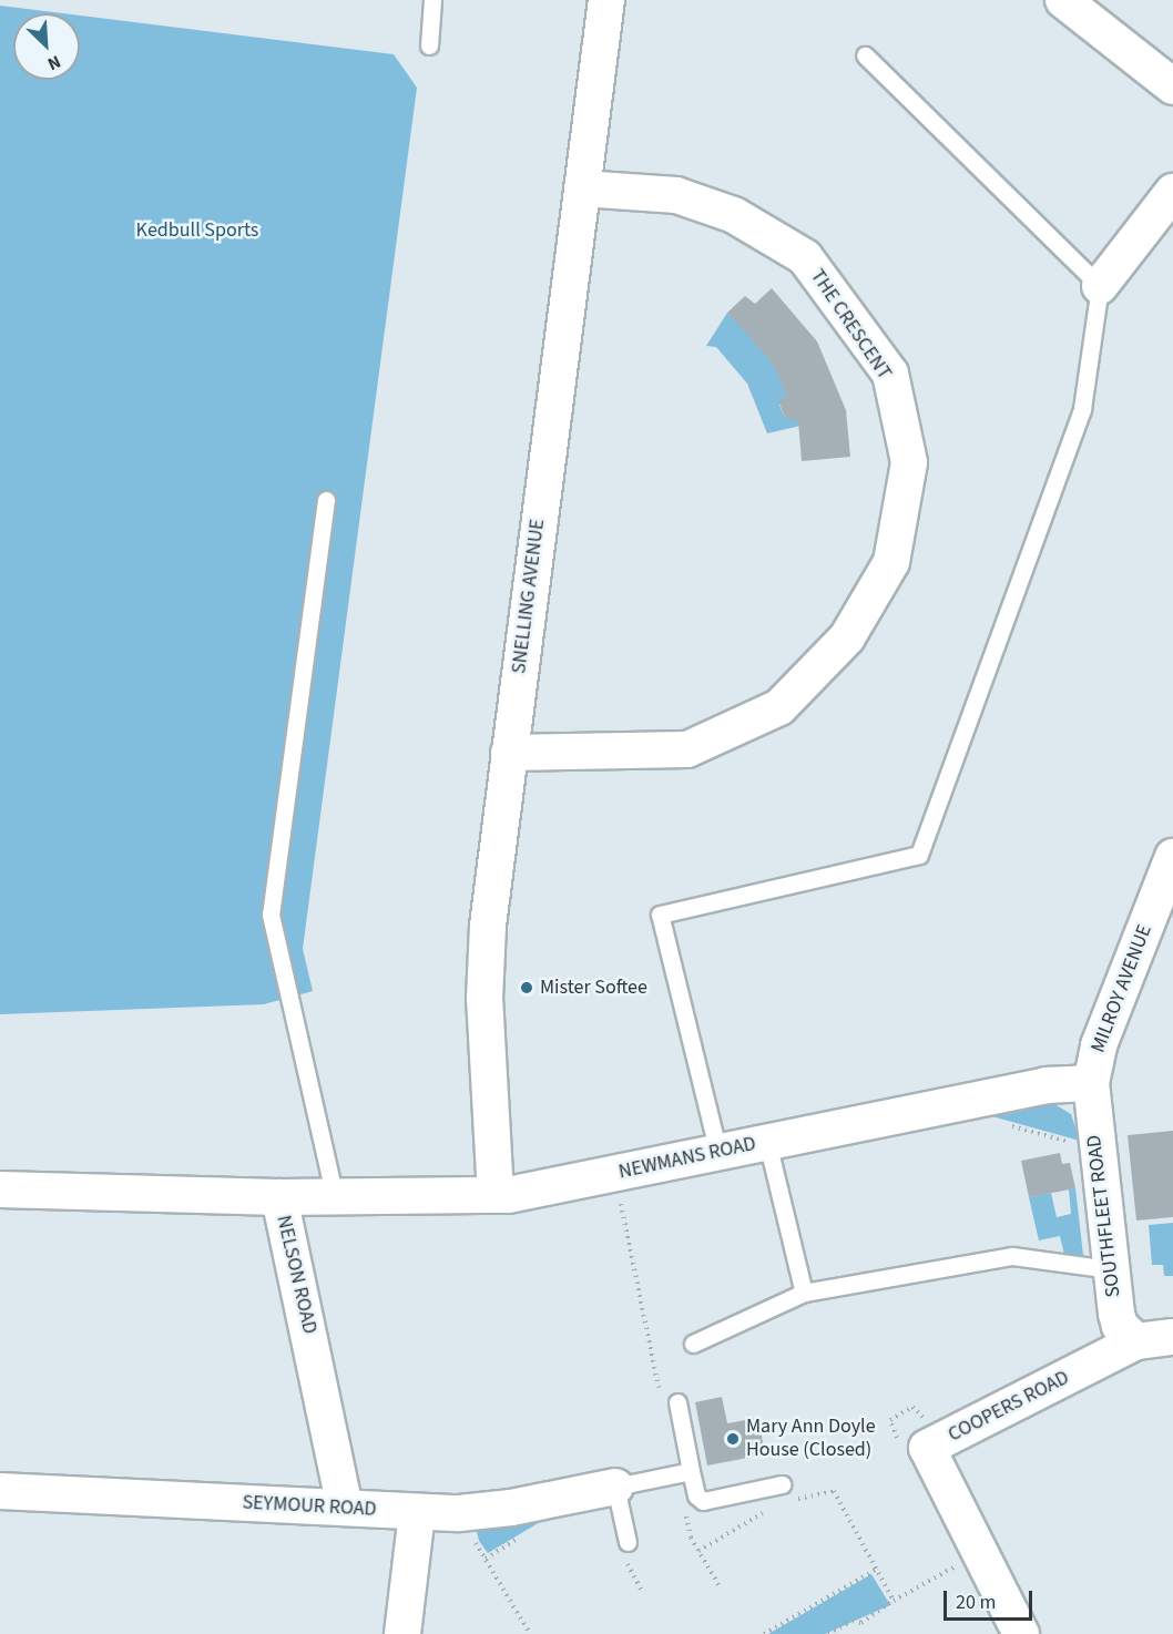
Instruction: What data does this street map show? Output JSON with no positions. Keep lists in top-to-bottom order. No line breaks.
{"streets":{"street":["THE CRESCENT","SNELLING AVENUE","MILROY AVENUE","NEWMANS ROAD","SOUTHFLEET ROAD","NELSON ROAD","COOPERS ROAD","SEYMOUR ROAD"]},"crossings":[["THE CRESCENT","SNELLING AVENUE"],["SNELLING AVENUE","NEWMANS ROAD"],["MILROY AVENUE","NEWMANS ROAD"],["MILROY AVENUE","SOUTHFLEET ROAD"],["NEWMANS ROAD","SOUTHFLEET ROAD"],["NEWMANS ROAD","NELSON ROAD"],["SOUTHFLEET ROAD","COOPERS ROAD"],["NELSON ROAD","SEYMOUR ROAD"]],"parks":["Kedbull Sports"],"places":["Mister Softee","Mary Ann Doyle House (Closed)"],"scale_bar":"20 m","north":"bottom right"}
